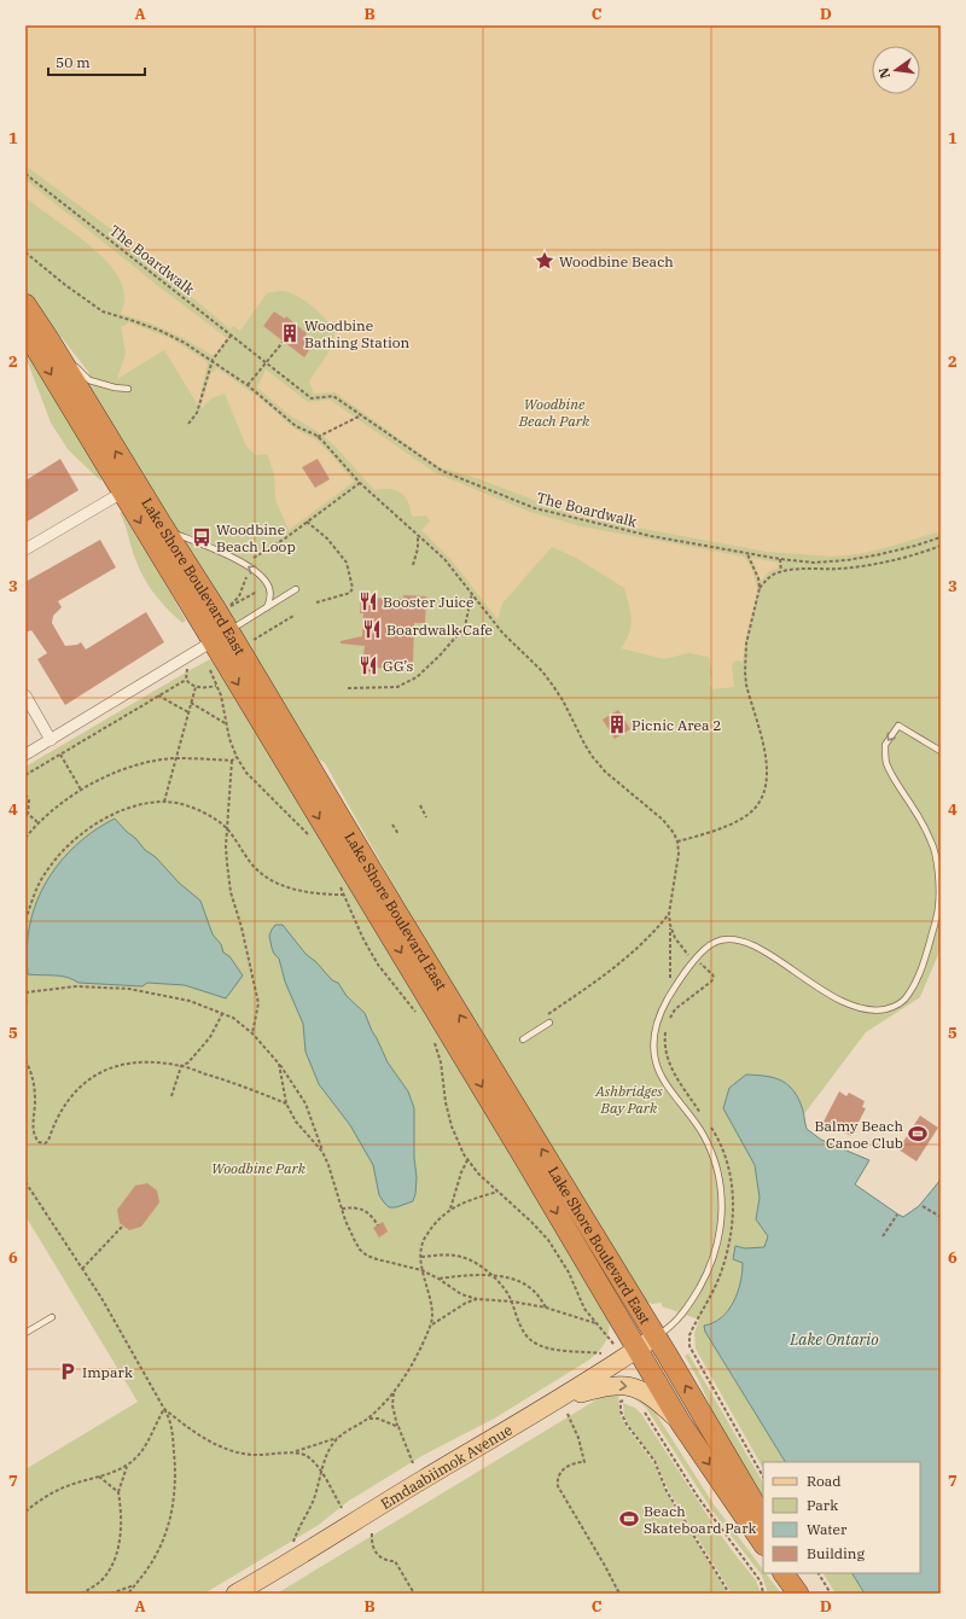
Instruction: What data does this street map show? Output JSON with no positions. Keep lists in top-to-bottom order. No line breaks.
{"streets":{"highway":["Lake Shore Boulevard East"],"main road":["Emdaabiimok Avenue"],"path":["The Boardwalk"]},"crossings":[["Lake Shore Boulevard East","Emdaabiimok Avenue"]],"water":["Lake Ontario"],"parks":["Woodbine Beach Park","Ashbridges Bay Park","Woodbine Park"],"places":{"place":["Woodbine Beach"],"building":["Woodbine Bathing Station","Picnic Area 2"],"bus stop":["Woodbine Beach Loop"],"restaurant":["Booster Juice","Boardwalk Cafe","GG’s"],"sports":["Balmy Beach Canoe Club","Beach Skateboard Park"],"parking":["Impark"]},"legend":["Road","Park","Water","Building"],"scale_bar":"50 m","north":"left","grid":{"columns":["A","B","C","D"],"rows":["1","2","3","4","5","6","7"]}}
